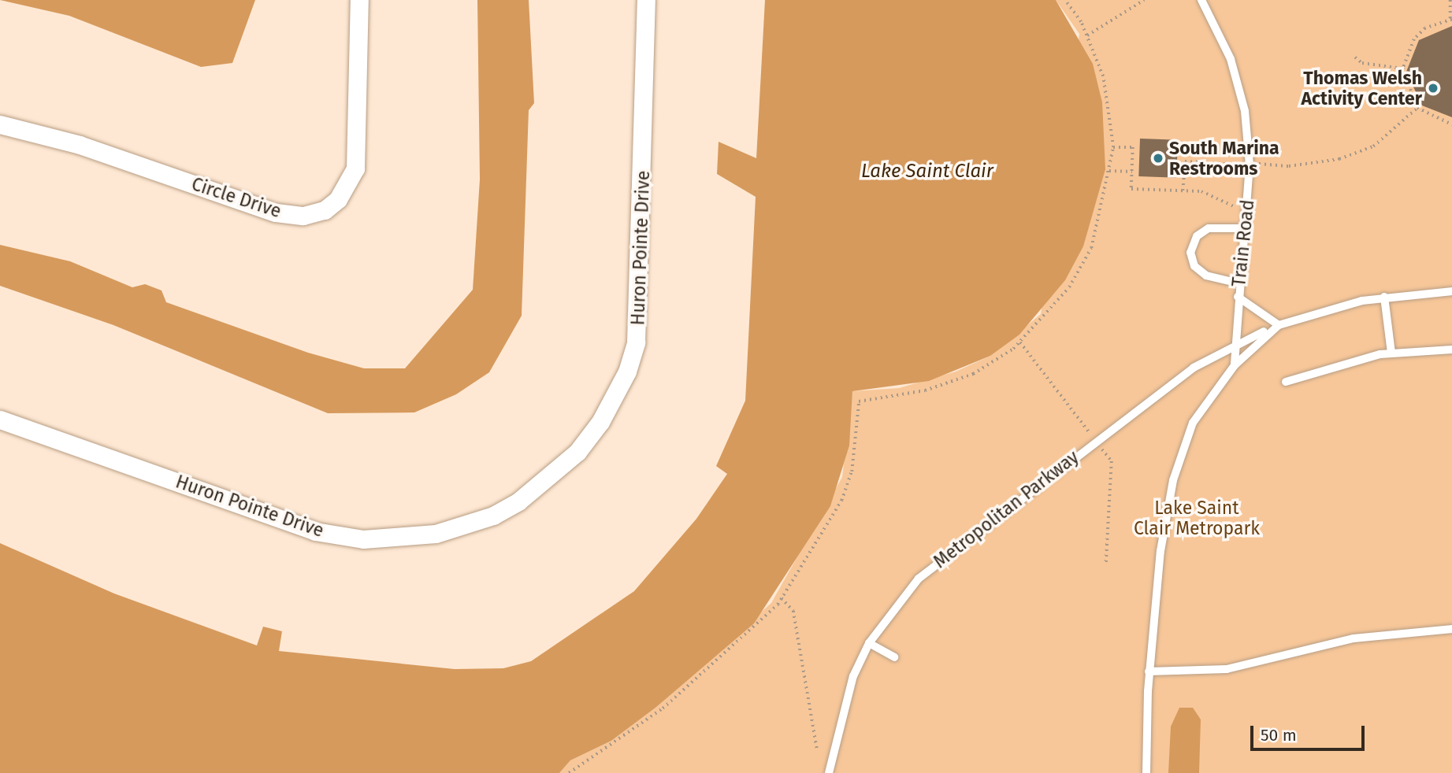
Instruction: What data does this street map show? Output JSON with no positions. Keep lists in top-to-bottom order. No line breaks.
{"streets":{"street":["Circle Drive","Huron Pointe Drive"],"lane":["Train Road","Metropolitan Parkway"]},"crossings":[["Train Road","Metropolitan Parkway"]],"water":["Lake Saint Clair"],"parks":["Lake Saint Clair Metropark"],"places":["Thomas Welsh Activity Center","South Marina Restrooms"],"scale_bar":"50 m"}
